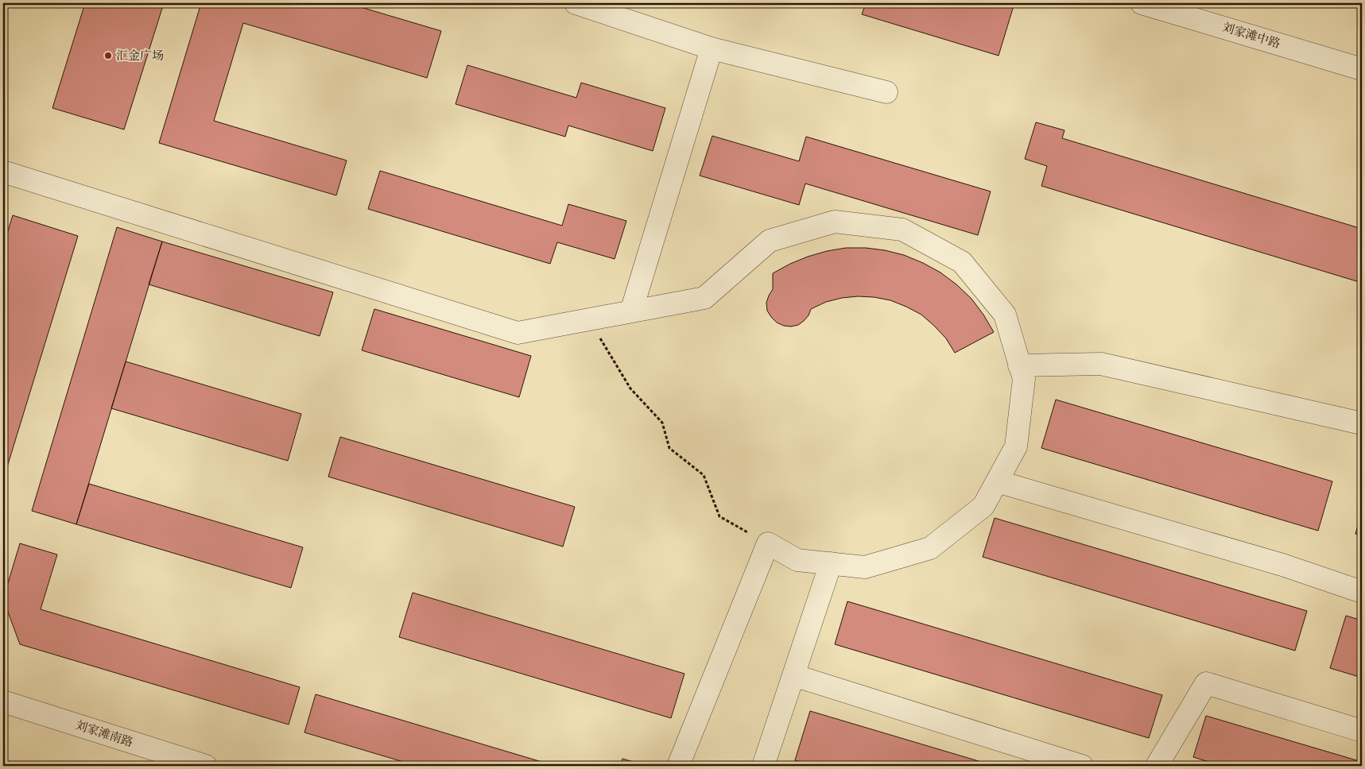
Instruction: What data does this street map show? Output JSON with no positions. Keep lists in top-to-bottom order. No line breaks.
{"streets":{"street":["刘家滩中路","刘家滩南路"]},"places":["汇金广场"]}
